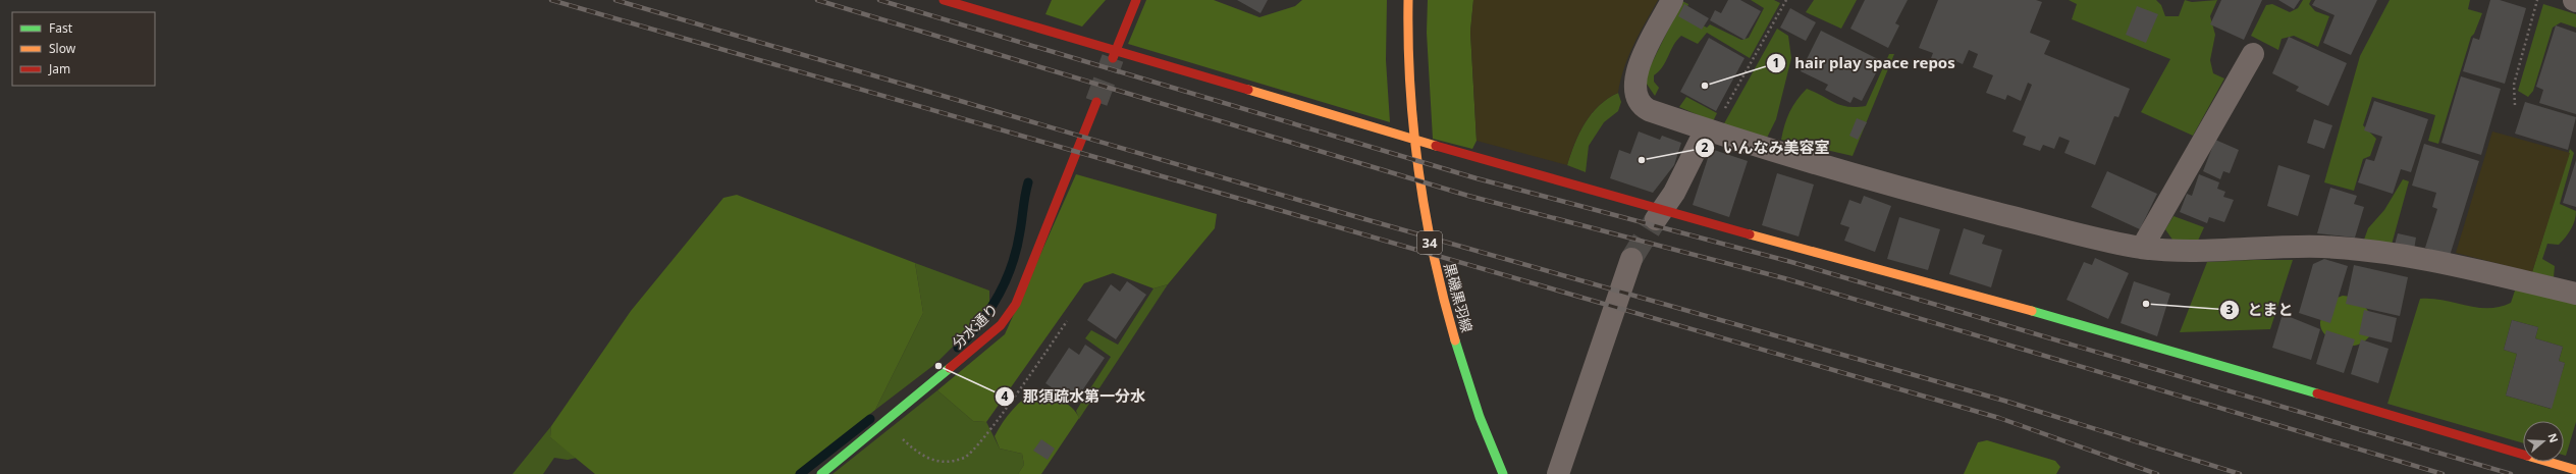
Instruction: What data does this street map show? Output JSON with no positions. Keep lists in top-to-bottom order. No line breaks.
{"streets":{"street":["34","黒磯黒羽線","分水通り"]},"places":["hair play space repos","いんなみ美容室","とまと","那須疏水第一分水"],"legend":["Fast","Slow","Jam"],"north":"right"}
